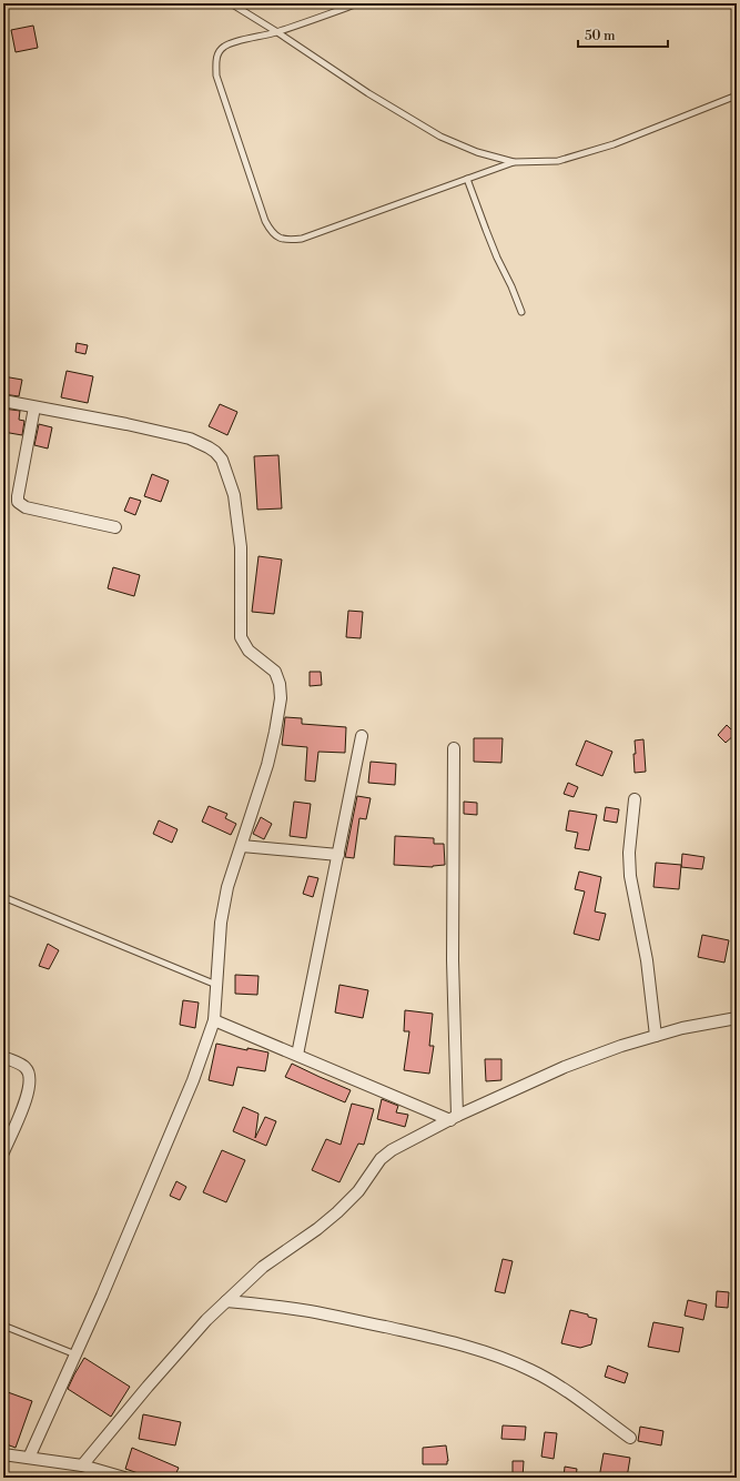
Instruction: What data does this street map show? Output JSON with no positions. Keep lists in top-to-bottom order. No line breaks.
{"scale_bar":"50 m"}
